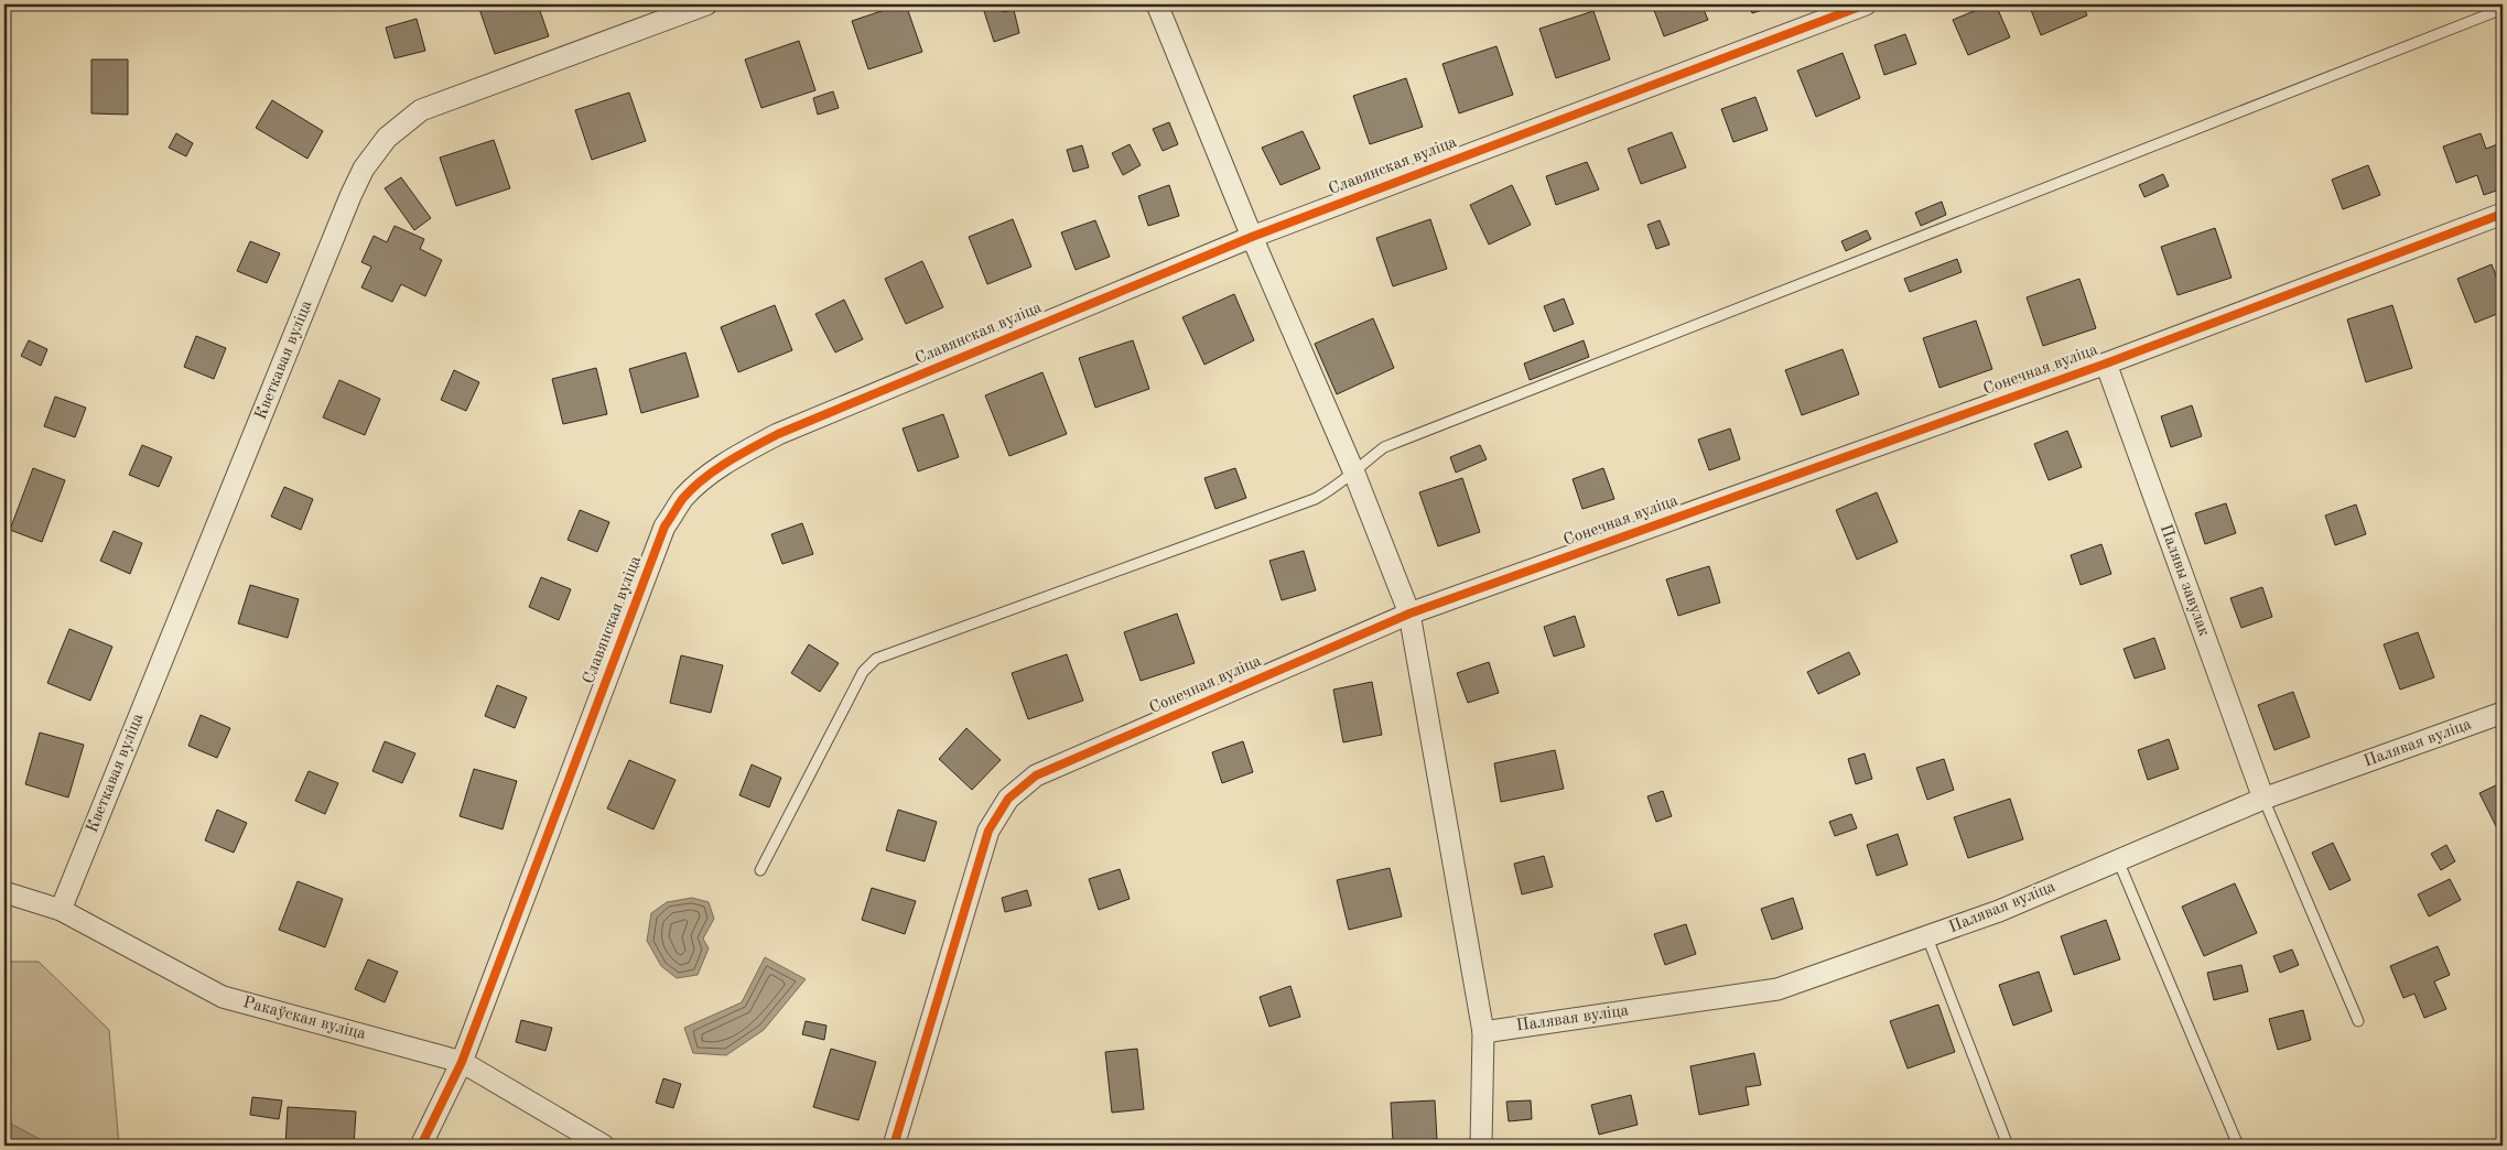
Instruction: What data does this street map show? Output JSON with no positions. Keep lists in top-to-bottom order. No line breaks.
{"streets":{"street":["Славянская вуліца","Кветкавая вуліца","Сонечная вуліца","Палявы завулак","Палявая вуліца","Ракаўская вуліца"]},"crossings":[["Славянская вуліца","Ракаўская вуліца"],["Кветкавая вуліца","Ракаўская вуліца"],["Сонечная вуліца","Палявы завулак"],["Палявы завулак","Палявая вуліца"]]}
